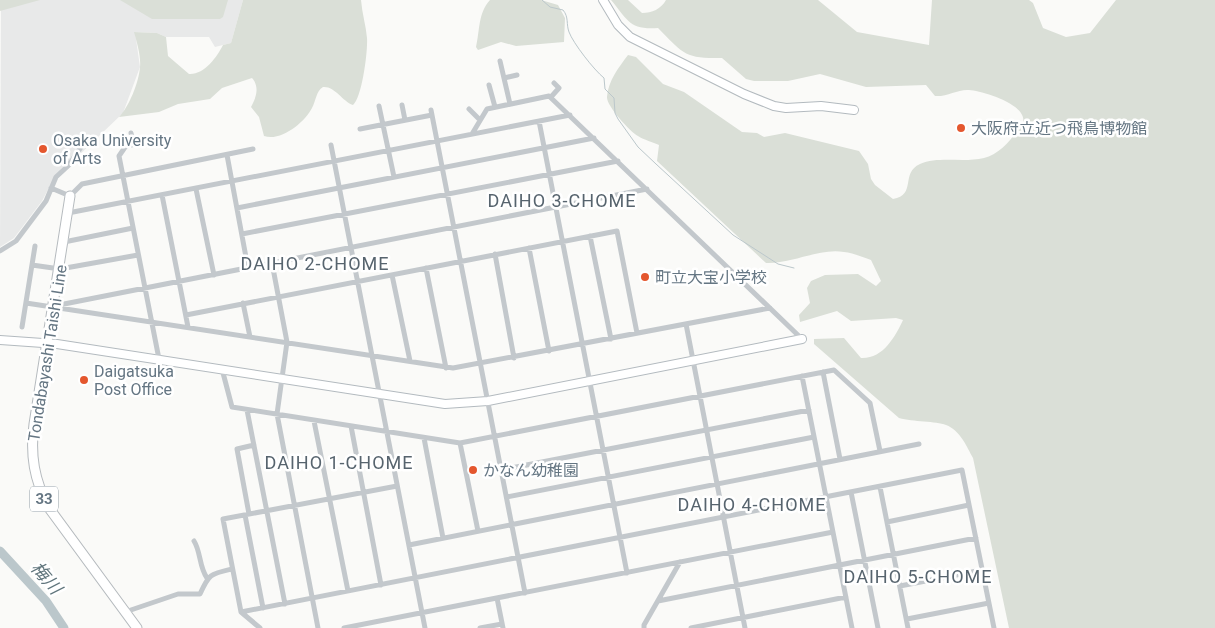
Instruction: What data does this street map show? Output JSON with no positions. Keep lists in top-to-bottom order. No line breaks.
{"streets":{"main road":["Tondabayashi Taishi Line","33"]},"districts":["DAIHO 3-CHOME","DAIHO 2-CHOME","DAIHO 1-CHOME","DAIHO 4-CHOME","DAIHO 5-CHOME"],"water":["梅川"],"places":["大阪府立近つ飛鳥博物館","Osaka University of Arts","町立大宝小学校","Daigatsuka Post Office","かなん幼稚園"]}
